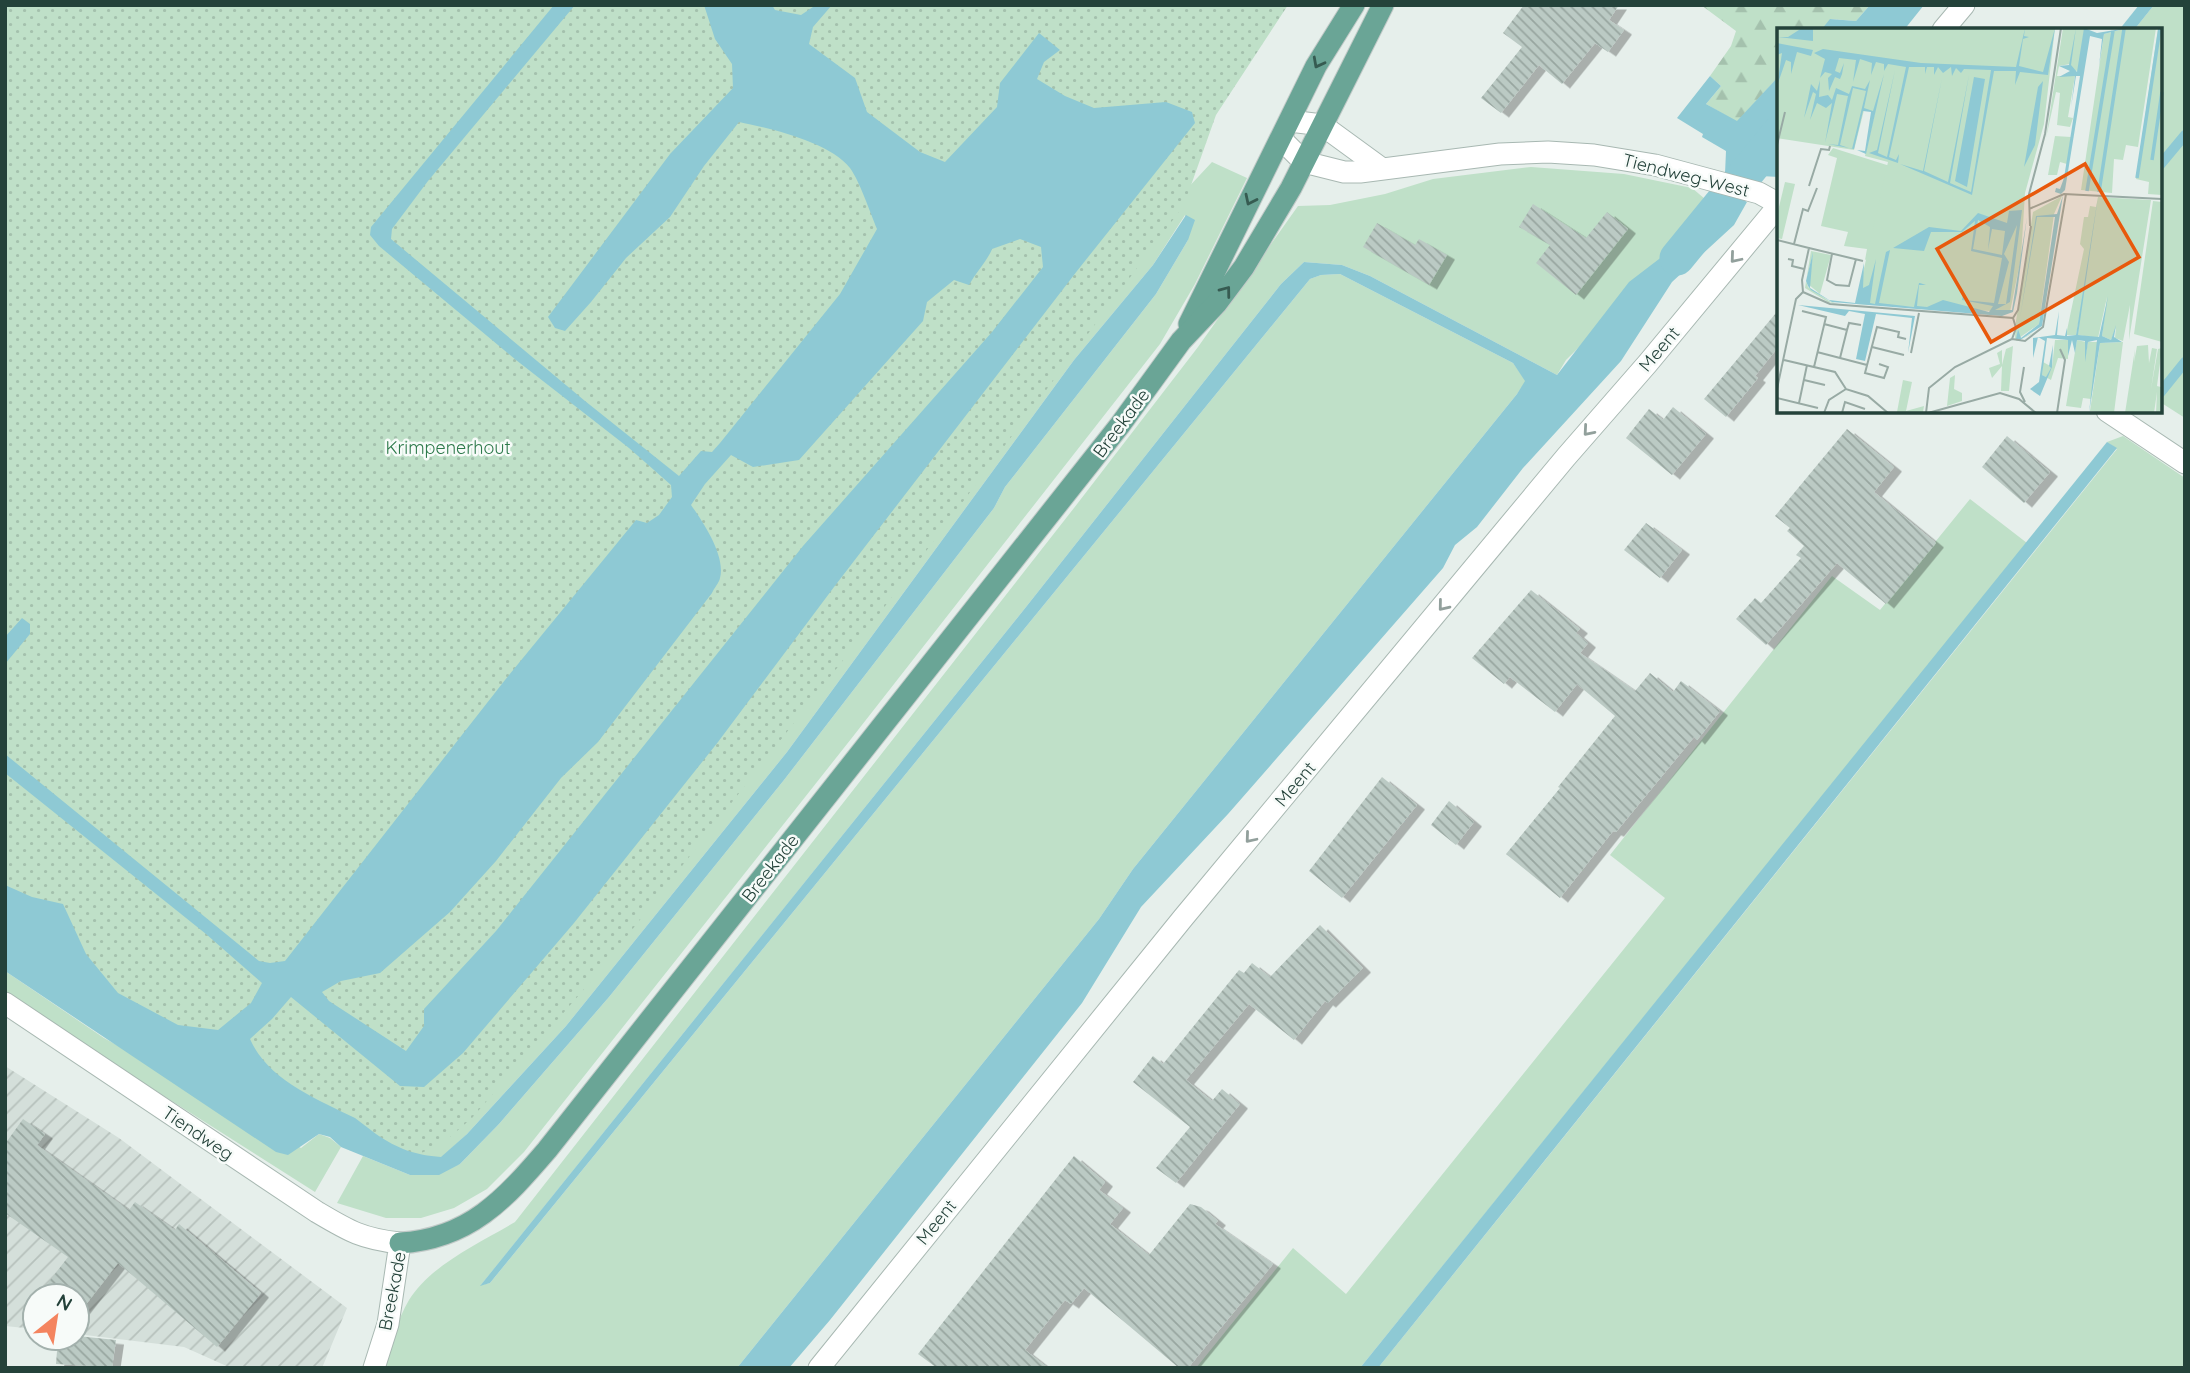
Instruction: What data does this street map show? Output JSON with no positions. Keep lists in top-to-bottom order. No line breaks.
{"streets":{"main road":["Breekade"],"street":["Tiendweg-West","Meent","Tiendweg"]},"crossings":[["Tiendweg-West","Breekade"],["Breekade","Tiendweg"]],"one_way":["Meent"],"parks":["Krimpenerhout"],"north":"top right"}
